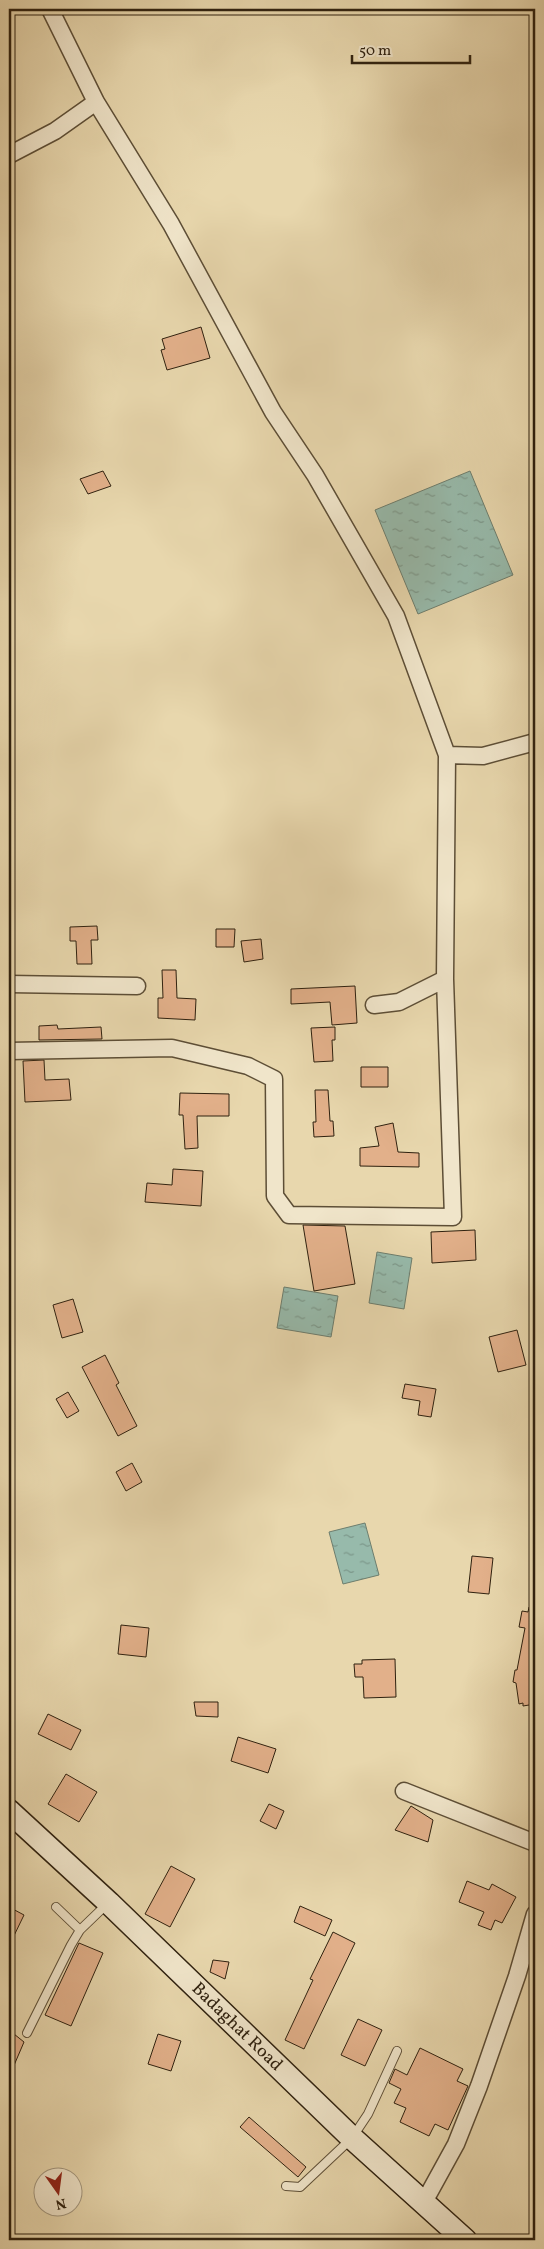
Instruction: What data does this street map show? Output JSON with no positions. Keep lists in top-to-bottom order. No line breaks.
{"streets":{"main road":["Badaghat Road"]},"scale_bar":"50 m","north":"bottom"}
